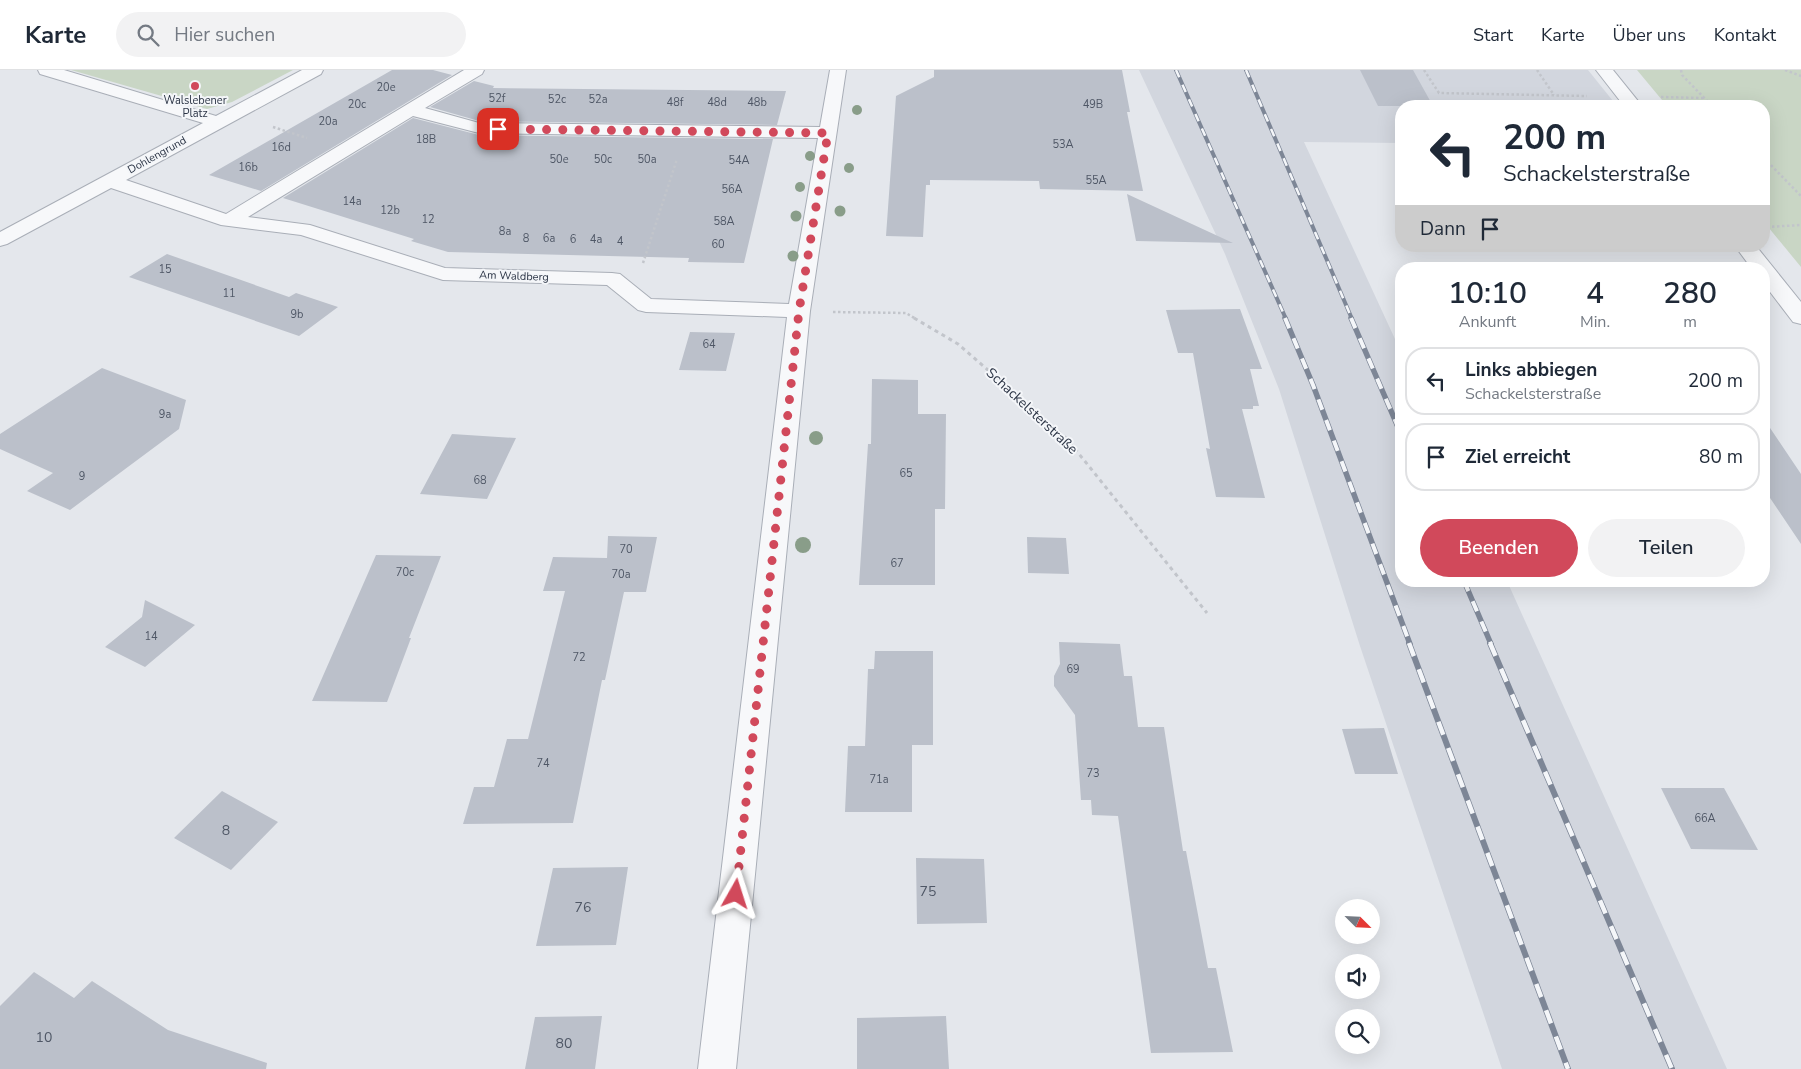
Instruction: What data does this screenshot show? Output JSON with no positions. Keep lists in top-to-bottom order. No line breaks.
{"streets":{"street":["Dohlengrund","Am Waldberg"],"path":["Schackelsterstraße"]},"crossings":[["Dohlengrund","Am Waldberg"],["Am Waldberg","Schackelsterstraße"]],"places":["Walslebener Platz"],"house_numbers":["20e","52f","52c","52a","48f","48d","48b","20c","49B","20a","18B","53A","16d","50e","50c","50a","54A","16b","55A","56A","14a","12b","12","58A","8a","8","6a","6","4a","4","60","15","11","9b","64","9a","65","9","68","70","67","70c","70a","14","72","69","74","73","71a","66A","8","75","76","10","80"],"north":"bottom right","page":{"header":"Karte","search":"Hier suchen","nav":["Start","Karte","Über uns","Kontakt"],"turn":["200 m","Schackelsterstraße"],"then":"Dann","eta":["10:10","Ankunft","4","Min.","280","m"],"list":[{"name":"Links abbiegen","note":"Schackelsterstraße","value":"200 m"},{"name":"Ziel erreicht","value":"80 m"}],"buttons":["Beenden","Teilen"]}}
